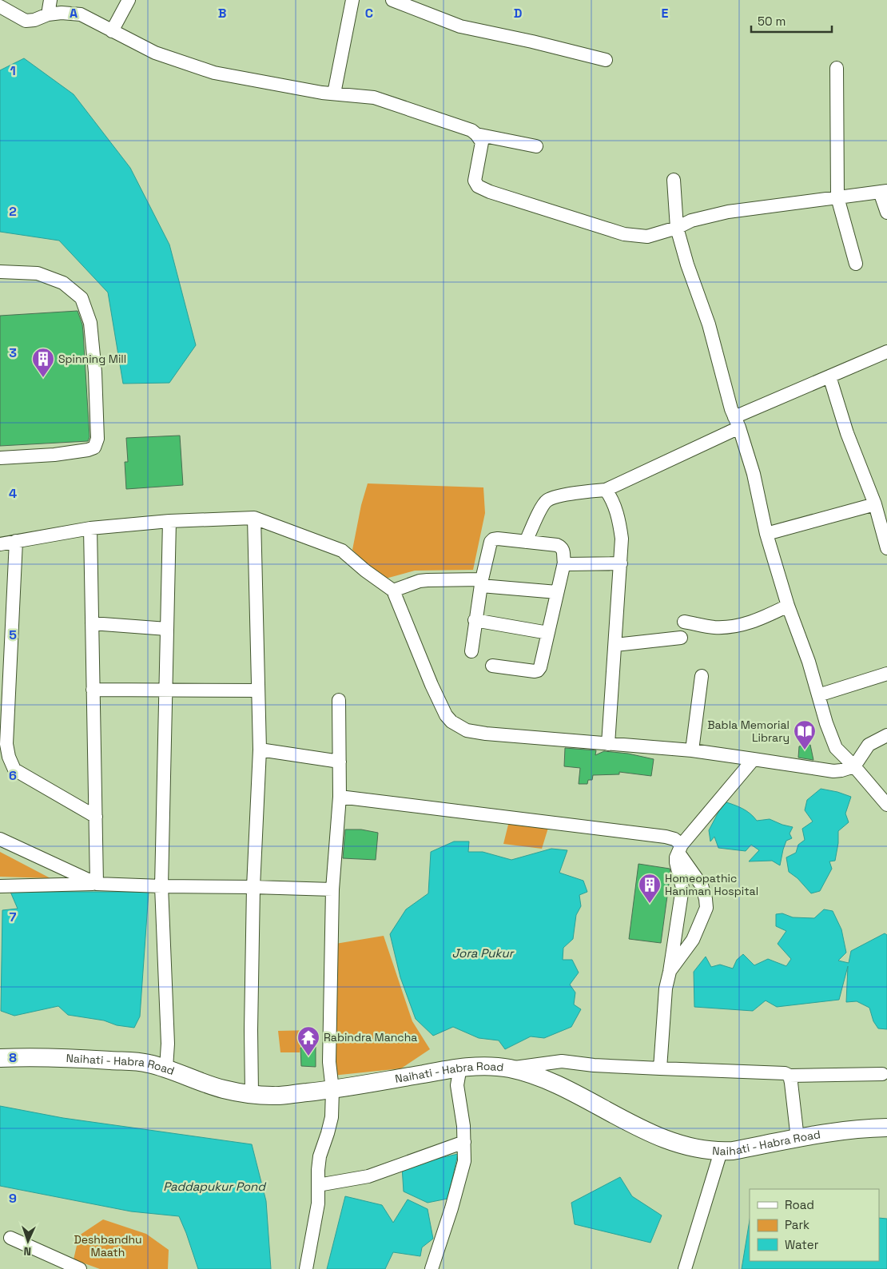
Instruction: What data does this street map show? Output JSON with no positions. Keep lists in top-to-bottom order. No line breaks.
{"streets":{"main road":["Naihati - Habra Road"]},"water":["Jora Pukur","Paddapukur Pond"],"parks":["Deshbandhu Maath"],"places":{"building":["Spinning Mill","Homeopathic Haniman Hospital"],"library":["Babla Memorial Library"],"temple":["Rabindra Mancha"]},"legend":["Road","Park","Water"],"scale_bar":"50 m","north":"bottom","grid":{"columns":["A","B","C","D","E"],"rows":["1","2","3","4","5","6","7","8","9"]}}
